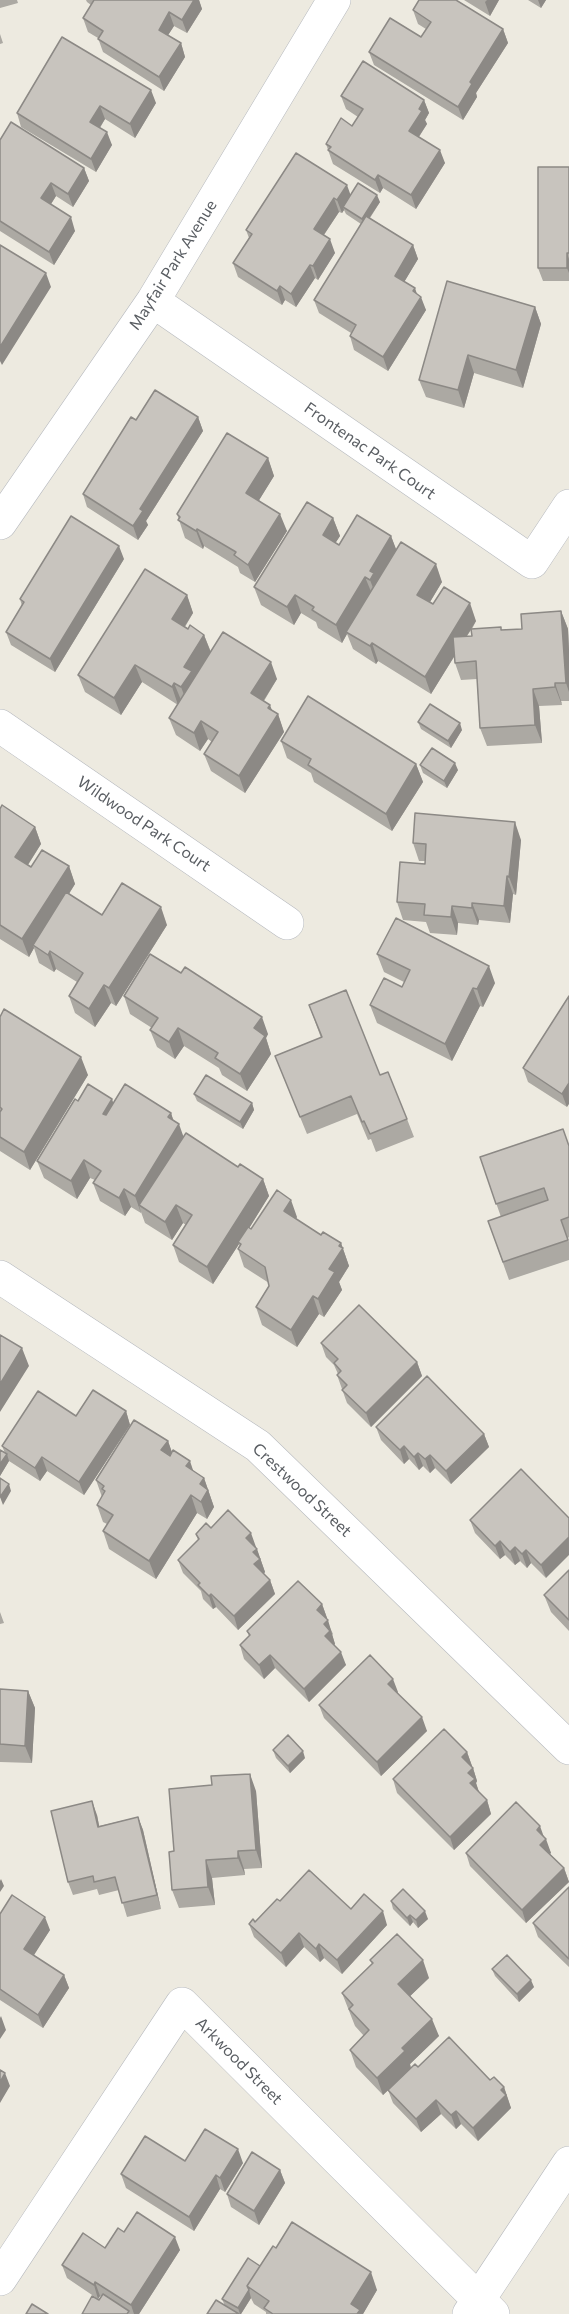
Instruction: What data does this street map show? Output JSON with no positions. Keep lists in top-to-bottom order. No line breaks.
{"streets":{"street":["Mayfair Park Avenue","Frontenac Park Court","Wildwood Park Court","Crestwood Street","Arkwood Street"]},"crossings":[["Mayfair Park Avenue","Frontenac Park Court"]]}
